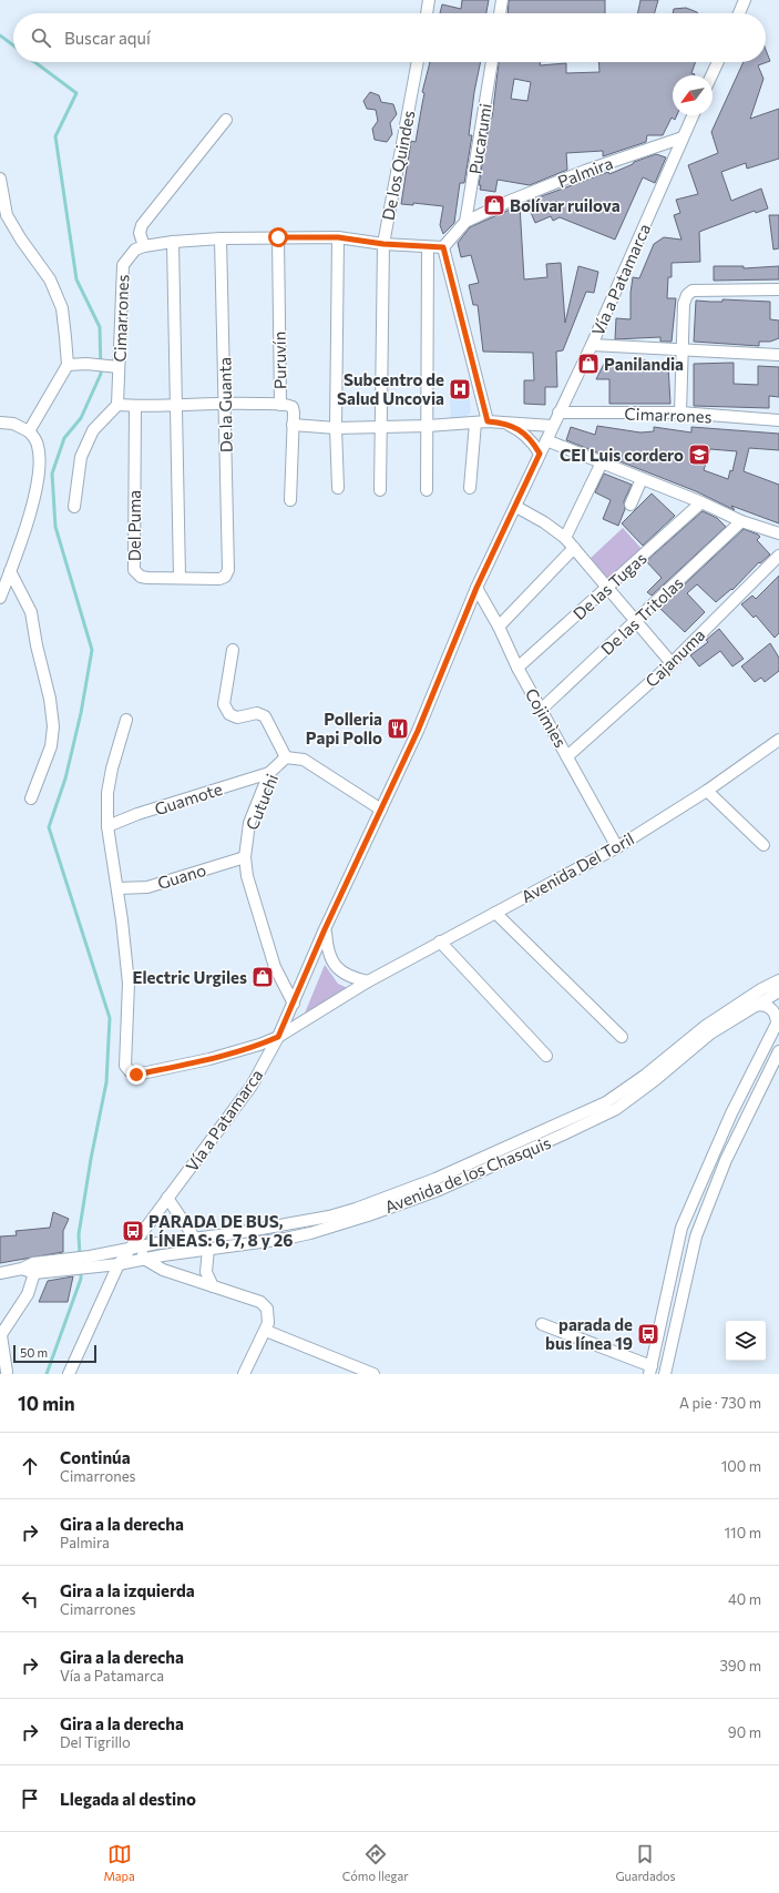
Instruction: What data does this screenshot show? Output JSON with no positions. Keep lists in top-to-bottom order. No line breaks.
{"streets":{"street":["Pucarumi","De los Quindes","Palmira","Vía a Patamarca","Cimarrones","Puruvín","De la Guanta","Del Puma","De las Tugas","De las Tritolas","Cajanuma","Cojimìes","Guamote","Cutuchi","Avenida Del Toril","Guano","Avenida de los Chasquis"]},"crossings":[["Pucarumi","Palmira"],["De los Quindes","Cimarrones"],["Palmira","Vía a Patamarca"],["Palmira","Cimarrones"],["Vía a Patamarca","Cimarrones"],["Vía a Patamarca","Cojimìes"],["Vía a Patamarca","Cutuchi"],["Vía a Patamarca","Avenida Del Toril"],["Vía a Patamarca","Avenida de los Chasquis"],["Cimarrones","Puruvín"],["Cimarrones","De la Guanta"],["De la Guanta","Del Puma"],["De las Tugas","Cojimìes"],["De las Tritolas","Cojimìes"],["Cajanuma","Cojimìes"],["Cojimìes","Avenida Del Toril"],["Guamote","Cutuchi"],["Cutuchi","Guano"],["Avenida Del Toril","Guano"]],"places":{"shop":["Bolívar ruilova","Panilandia","Electric Urgiles"],"hospital":["Subcentro de Salud Uncovia"],"school or university":["CEI Luis cordero"],"restaurant":["Polleria Papi Pollo"],"bus stop":["PARADA DE BUS, LÍNEAS: 6, 7, 8 y 26","parada de bus línea 19"]},"scale_bar":"50 m","north":"bottom left","page":{"search":"Buscar aquí","scale":"50 m","heading":["10 min","A pie · 730 m"],"list":[["Continúa","Cimarrones","100 m"],["Gira a la derecha","Palmira","110 m"],["Gira a la izquierda","Cimarrones","40 m"],["Gira a la derecha","Vía a Patamarca","390 m"],["Gira a la derecha","Del Tigrillo","90 m"],"Llegada al destino"],"nav":["Mapa","Cómo llegar","Guardados"]}}
